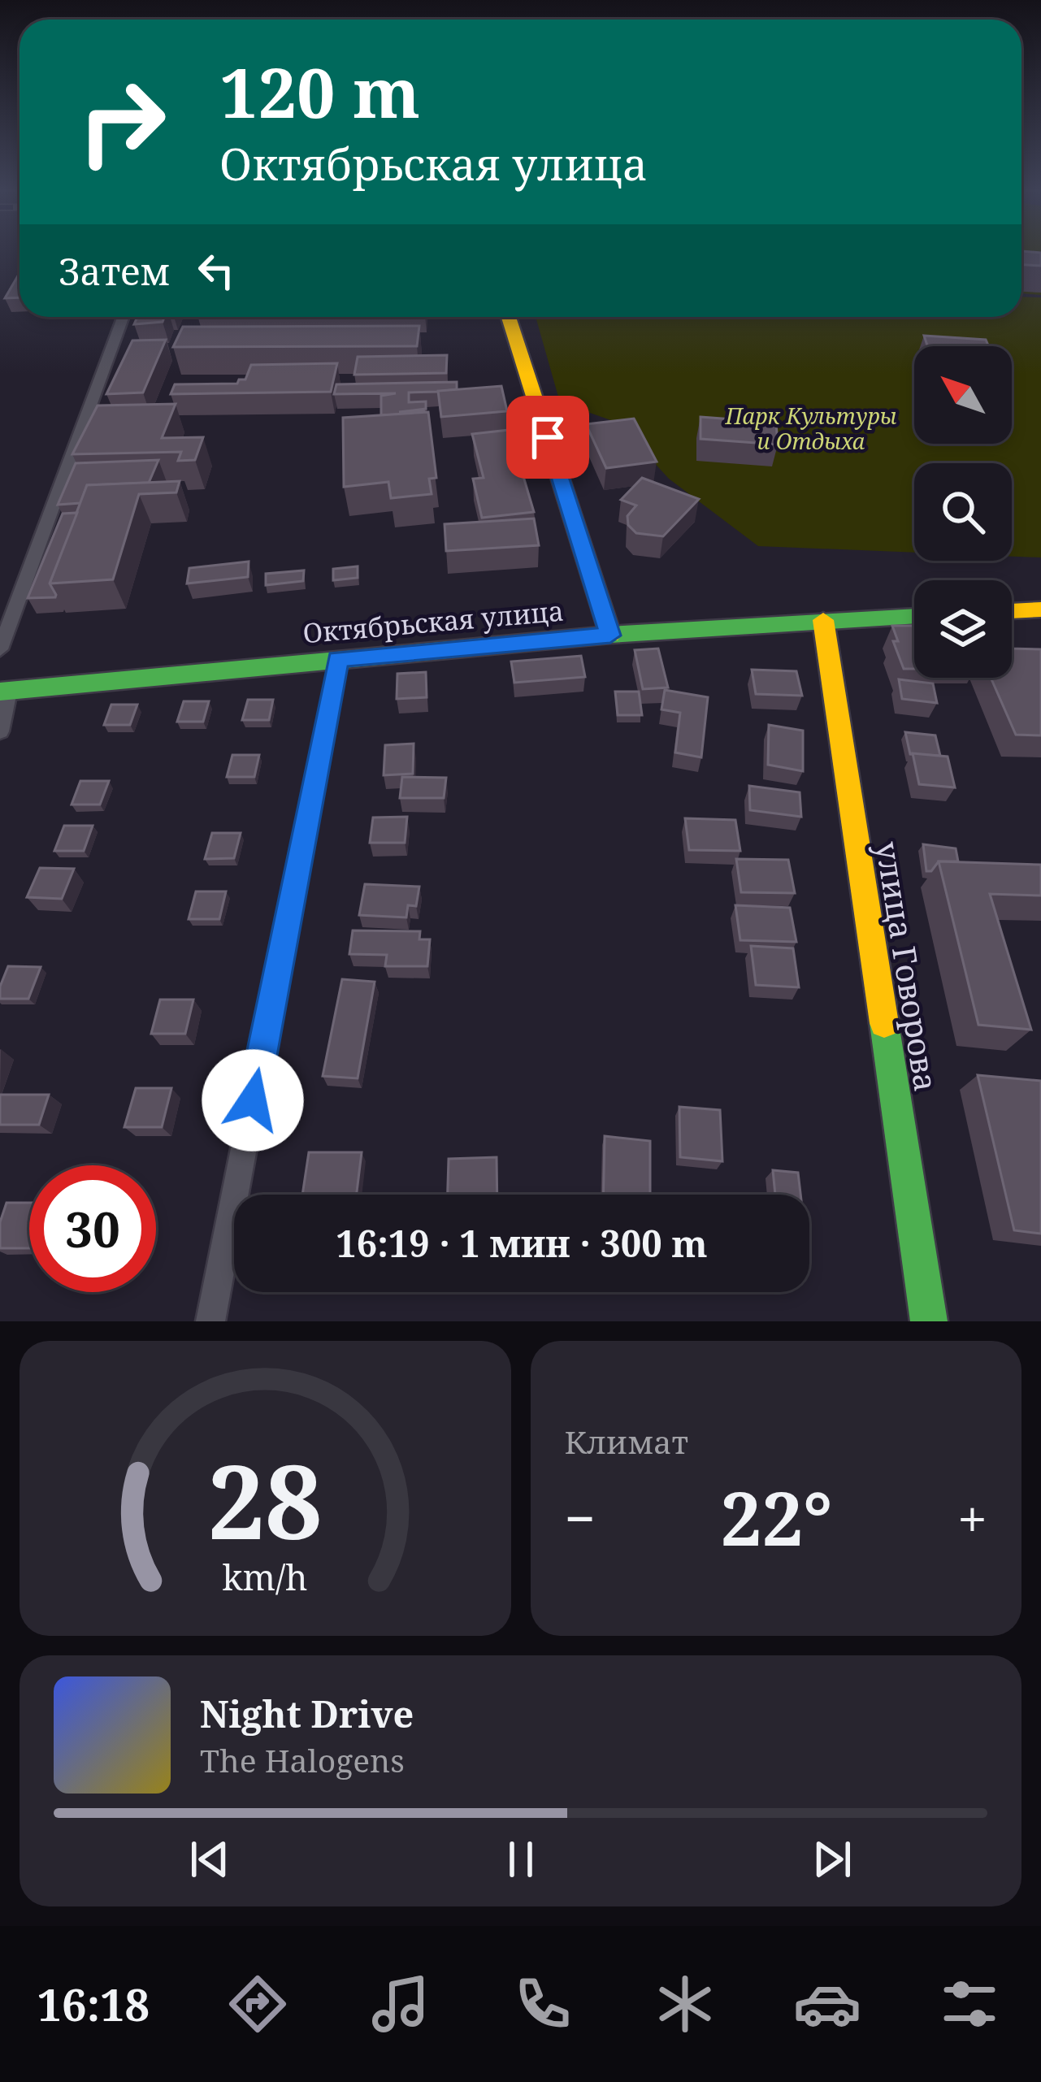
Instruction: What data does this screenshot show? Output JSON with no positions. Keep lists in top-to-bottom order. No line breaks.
{"streets":{"street":["Октябрьская улица","улица Говорова"]},"crossings":[["Октябрьская улица","улица Говорова"]],"parks":["Парк Культуры и Отдыха"],"north":"top left","page":{"turn":["120 m","Октябрьская улица"],"then":"Затем","limit":"30","trip":"16:19 · 1 мин · 300 m","tile":"Климат","heat":["−","22°","+"],"song":["Night Drive","The Halogens"],"tabs":"16:18","gauge":["28","km/h"]}}
